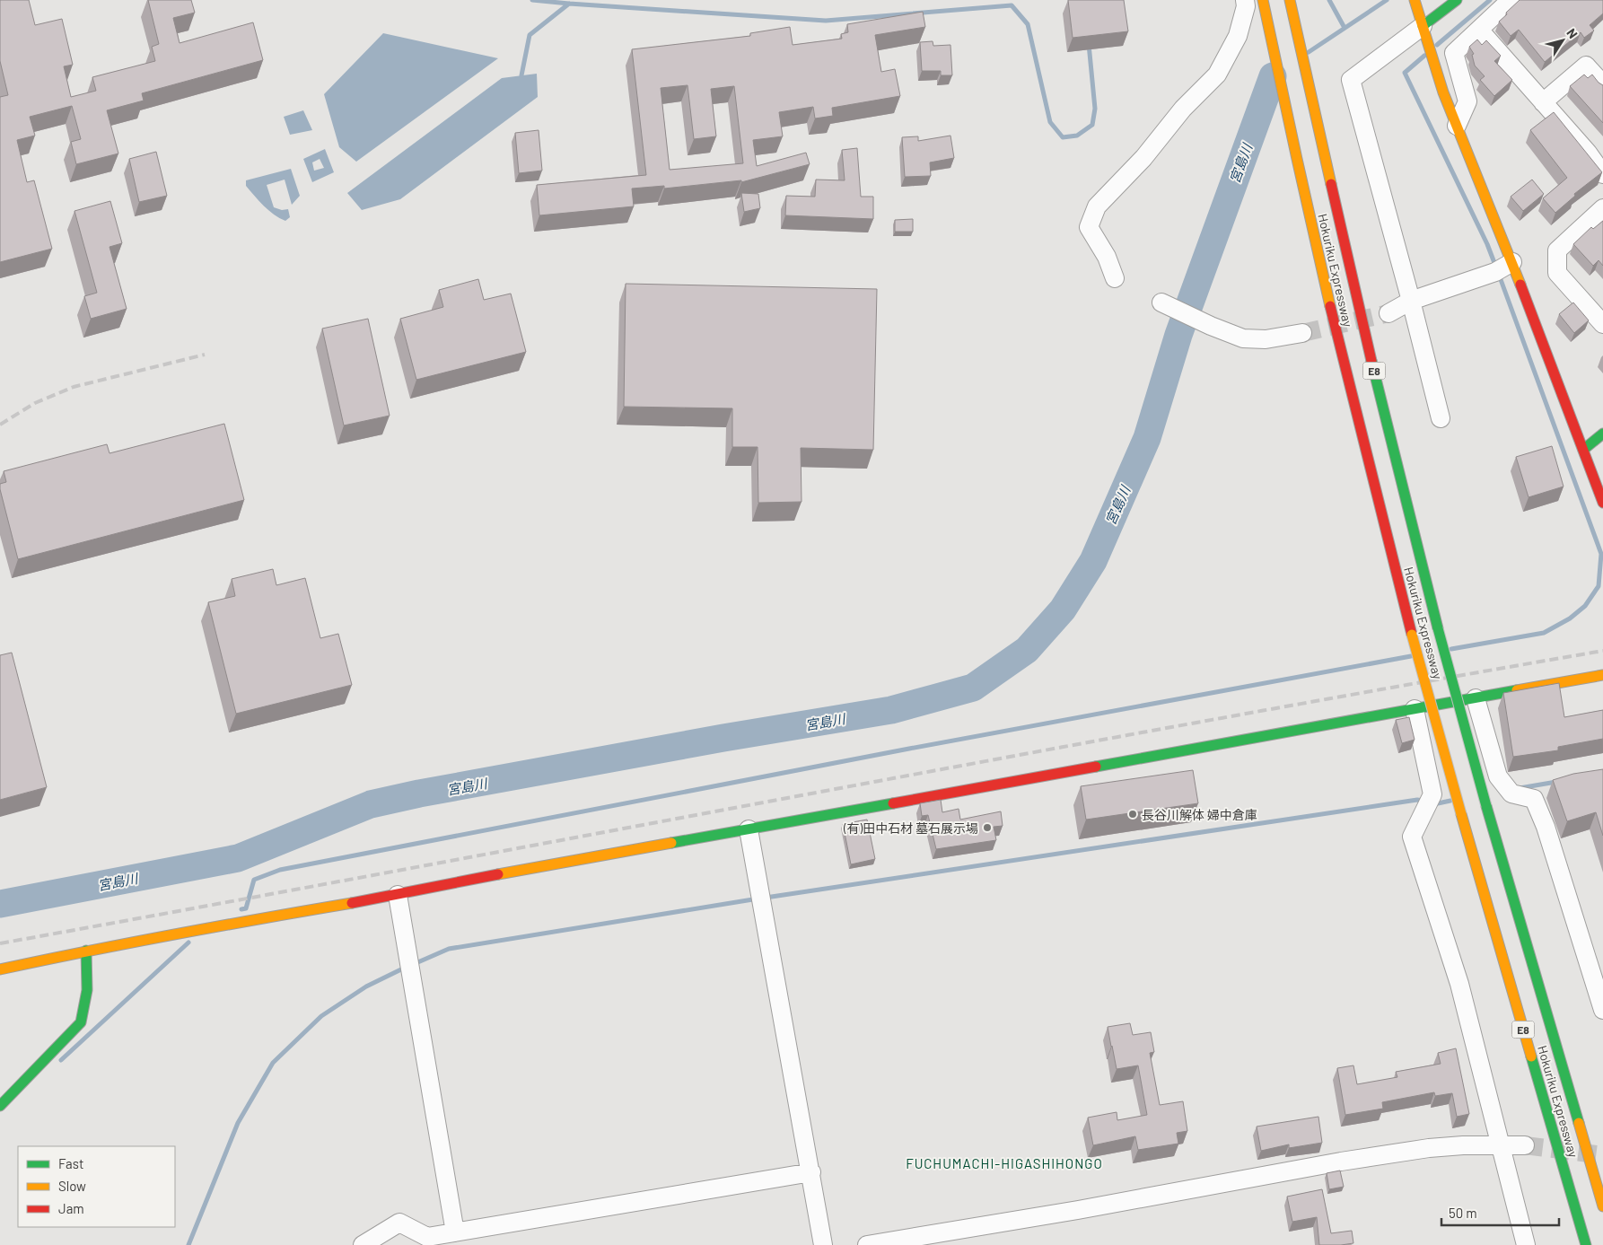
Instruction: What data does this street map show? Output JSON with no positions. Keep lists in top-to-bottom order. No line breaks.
{"streets":{"main road":["Hokuriku Expressway","E8"]},"districts":["FUCHUMACHI-HIGASHIHONGO"],"water":["宮島川"],"places":["長谷川解体 婦中倉庫","(有)田中石材 墓石展示場"],"legend":["Fast","Slow","Jam"],"scale_bar":"50 m","north":"top right"}
